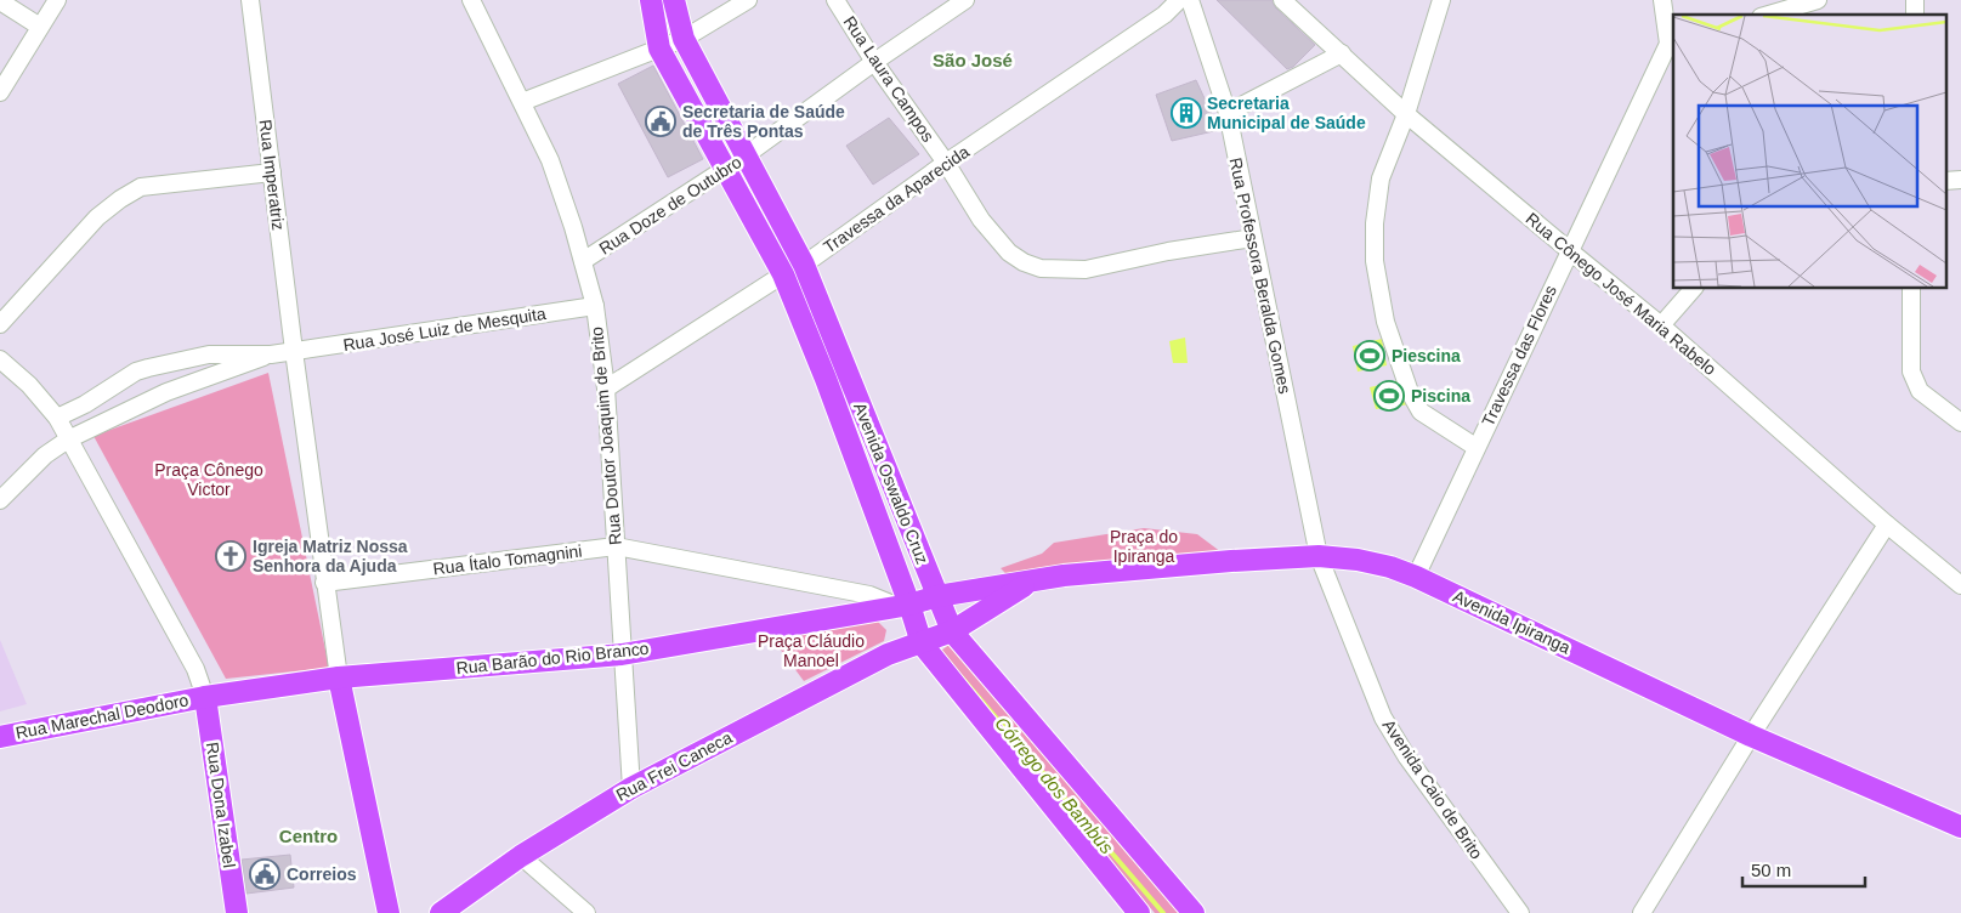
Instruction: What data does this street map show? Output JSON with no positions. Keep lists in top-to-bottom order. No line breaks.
{"streets":{"main road":["Avenida Oswaldo Cruz","Avenida Ipiranga","Rua Barão do Rio Branco","Rua Marechal Deodoro","Rua Frei Caneca","Rua Dona Izabel"],"street":["Rua Laura Campos","Rua Imperatriz","Travessa da Aparecida","Rua Doze de Outubro","Rua Professora Beralda Gomes","Rua Cônego José Maria Rabelo","Rua José Luiz de Mesquita","Travessa das Flores","Rua Doutor Joaquim de Brito","Rua Ítalo Tomagnini","Avenida Caio de Brito"]},"crossings":[["Rua Laura Campos","Travessa da Aparecida"],["Rua Laura Campos","Rua Doze de Outubro"],["Rua Laura Campos","Rua Professora Beralda Gomes"],["Rua Imperatriz","Rua José Luiz de Mesquita"],["Travessa da Aparecida","Rua Doutor Joaquim de Brito"],["Travessa da Aparecida","Avenida Oswaldo Cruz"],["Rua Doze de Outubro","Rua Doutor Joaquim de Brito"],["Rua Doze de Outubro","Avenida Oswaldo Cruz"],["Rua Professora Beralda Gomes","Avenida Ipiranga"],["Rua Professora Beralda Gomes","Avenida Caio de Brito"],["Rua Cônego José Maria Rabelo","Travessa das Flores"],["Rua José Luiz de Mesquita","Rua Doutor Joaquim de Brito"],["Travessa das Flores","Avenida Ipiranga"],["Rua Doutor Joaquim de Brito","Rua Ítalo Tomagnini"],["Rua Doutor Joaquim de Brito","Rua Barão do Rio Branco"],["Rua Doutor Joaquim de Brito","Rua Frei Caneca"],["Avenida Oswaldo Cruz","Avenida Ipiranga"],["Avenida Oswaldo Cruz","Rua Barão do Rio Branco"],["Avenida Oswaldo Cruz","Rua Frei Caneca"],["Rua Ítalo Tomagnini","Rua Barão do Rio Branco"],["Avenida Ipiranga","Rua Barão do Rio Branco"],["Avenida Ipiranga","Rua Frei Caneca"],["Avenida Ipiranga","Avenida Caio de Brito"],["Rua Marechal Deodoro","Rua Dona Izabel"]],"districts":["São José","Centro"],"water":["Córrego dos Bambús"],"parks":["Praça Cônego Victor","Praça do Ipiranga","Praça Cláudio Manoel"],"places":{"building":["Secretaria Municipal de Saúde"],"public building":["Secretaria de Saúde de Três Pontas","Correios"],"sports":["Piescina","Piscina"],"church":["Igreja Matriz Nossa Senhora da Ajuda"]},"scale_bar":"50 m"}
